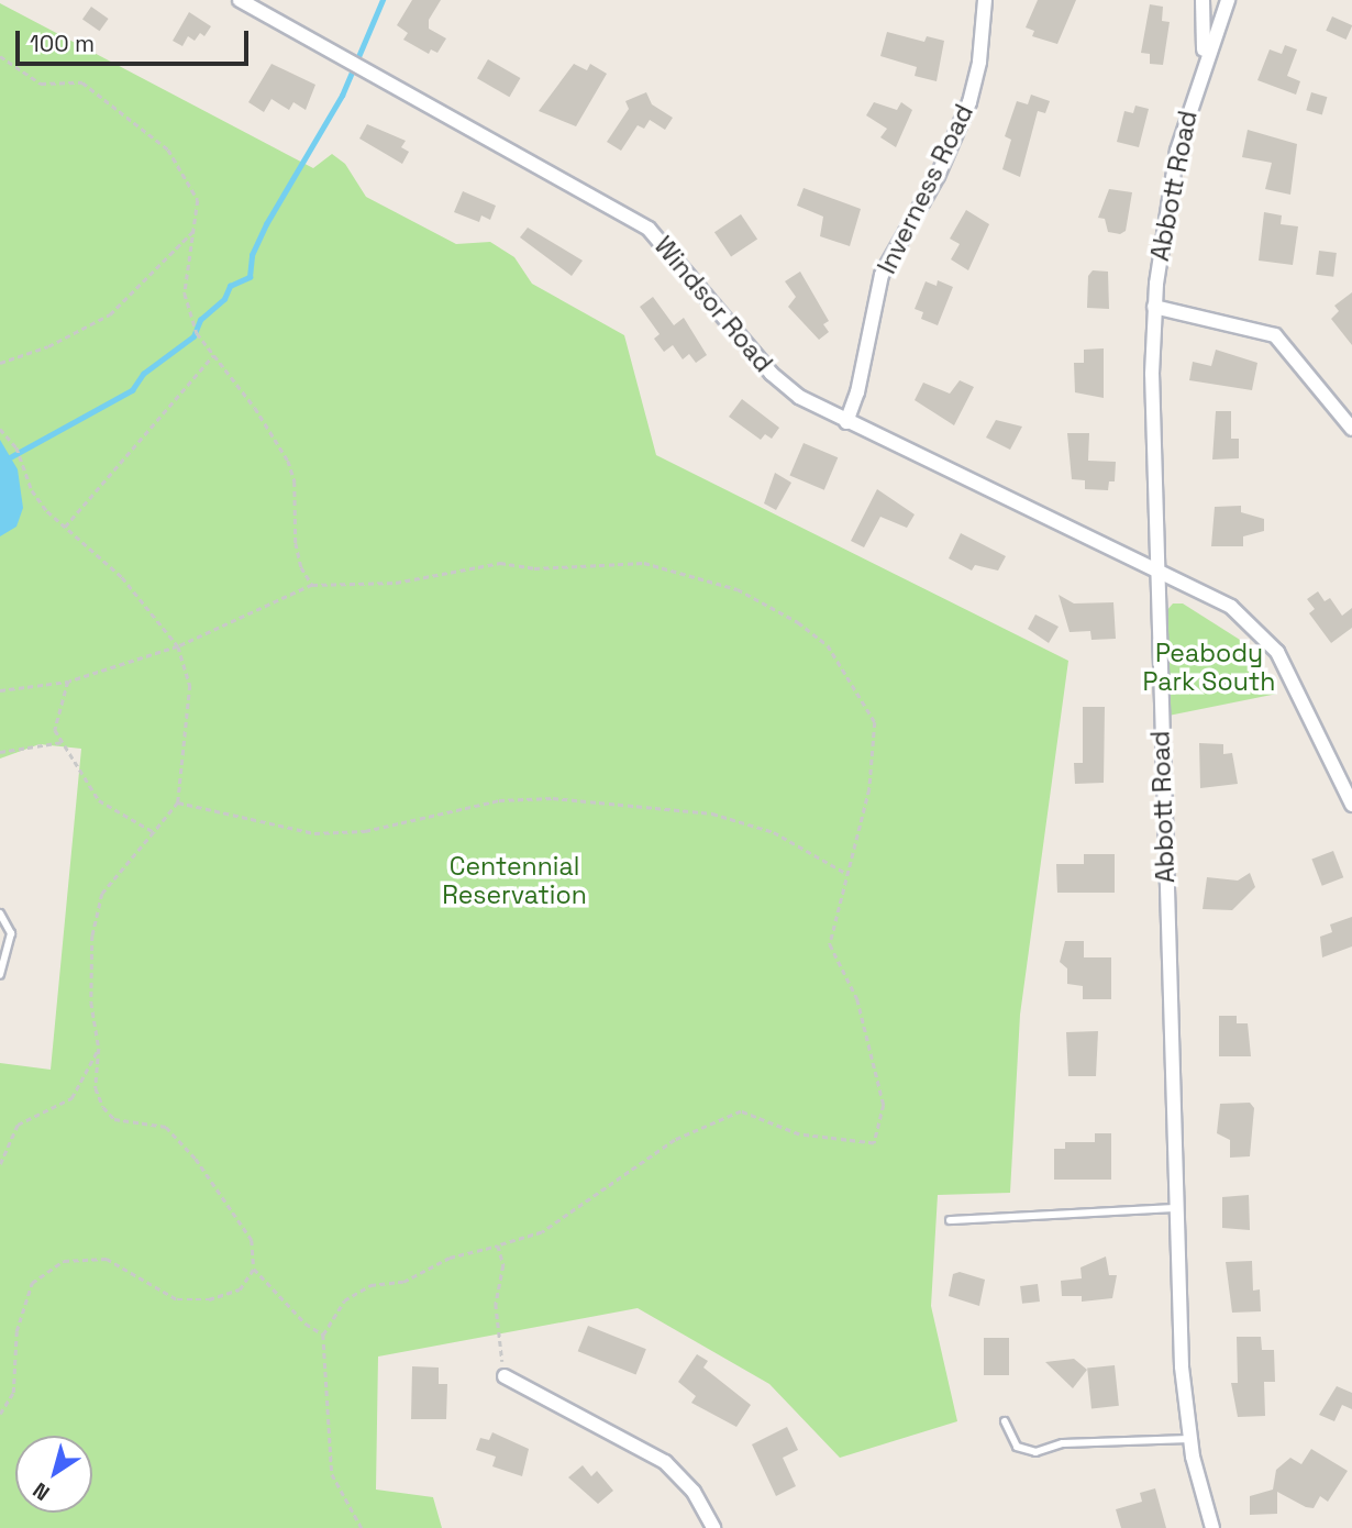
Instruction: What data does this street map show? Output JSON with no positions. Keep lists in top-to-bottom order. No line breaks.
{"streets":{"street":["Abbott Road","Inverness Road","Windsor Road"]},"crossings":[["Abbott Road","Windsor Road"],["Inverness Road","Windsor Road"]],"parks":["Peabody Park South","Centennial Reservation"],"scale_bar":"100 m","north":"bottom left"}
